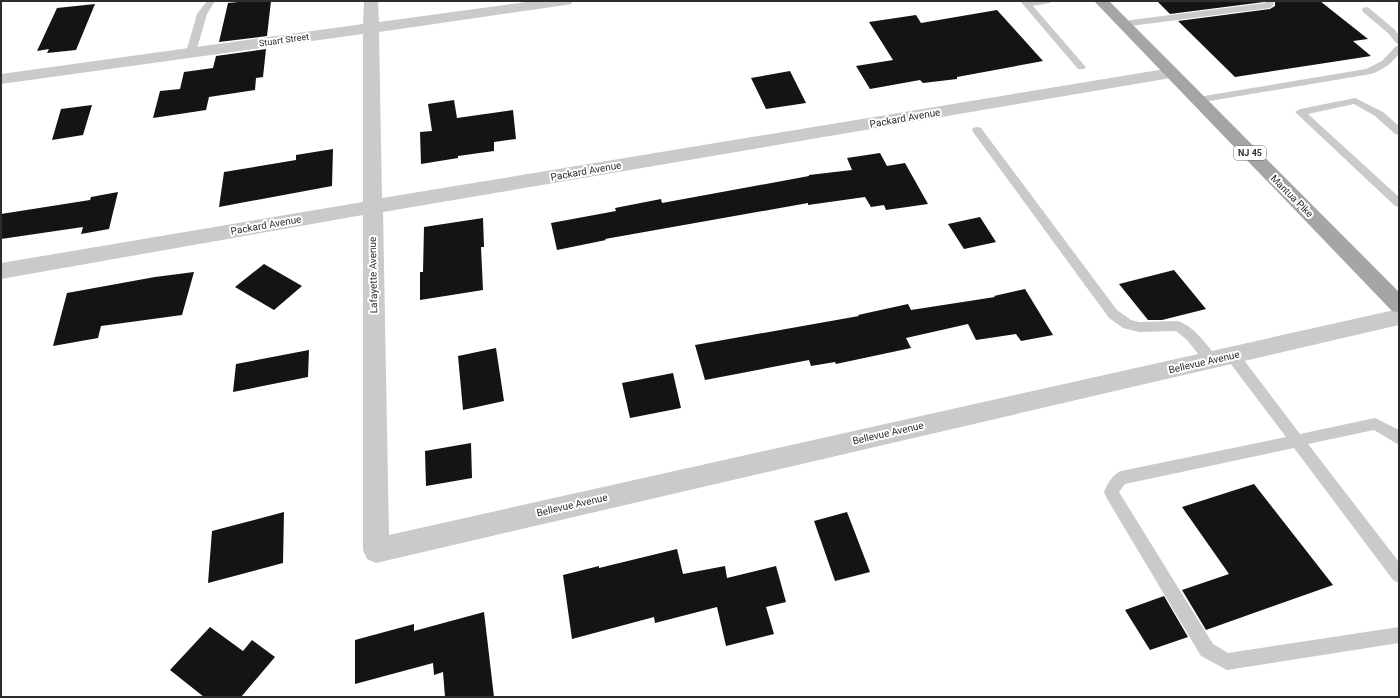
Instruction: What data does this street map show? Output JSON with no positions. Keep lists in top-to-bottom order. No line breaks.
{"streets":{"main road":["NJ 45","Mantua Pike"],"street":["Stuart Street","Packard Avenue","Lafayette Avenue","Bellevue Avenue"]},"crossings":[["Stuart Street","Lafayette Avenue"],["Packard Avenue","Mantua Pike"],["Packard Avenue","Lafayette Avenue"],["Lafayette Avenue","Bellevue Avenue"]]}
